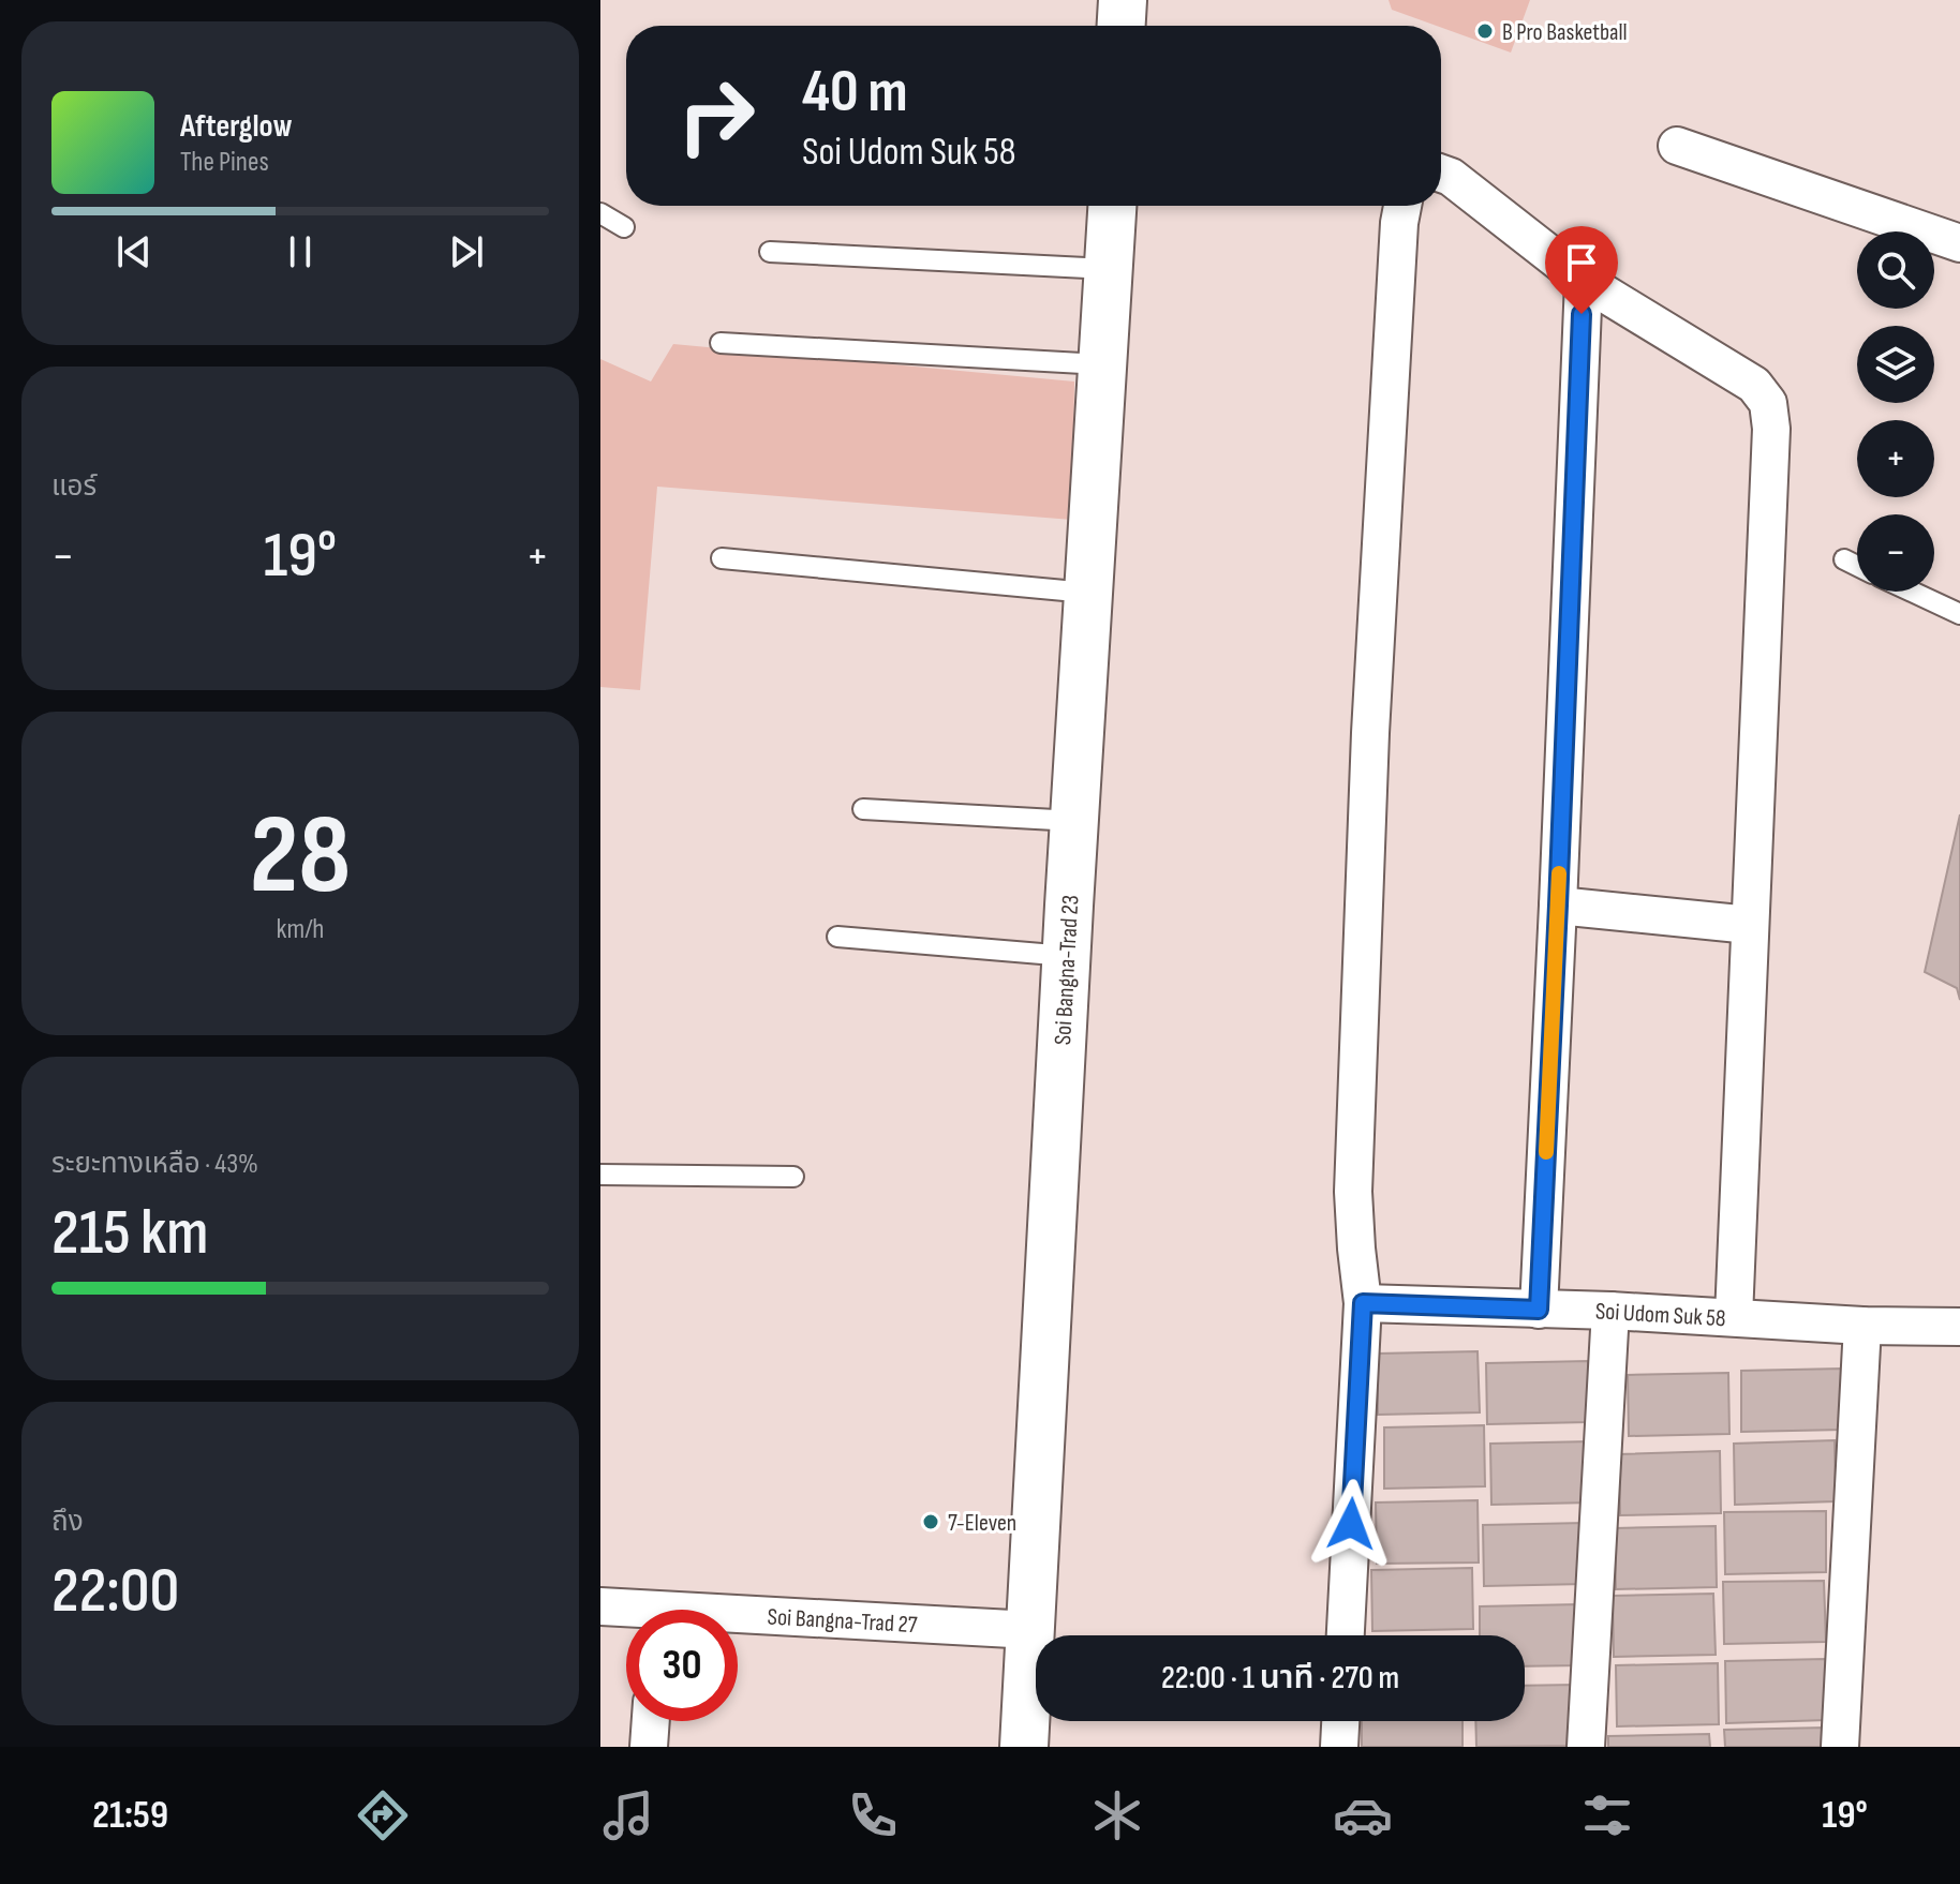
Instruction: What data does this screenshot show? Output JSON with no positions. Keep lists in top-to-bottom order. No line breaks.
{"streets":{"street":["Soi Bangna-Trad 23","Soi Udom Suk 58","Soi Bangna-Trad 27"]},"crossings":[["Soi Bangna-Trad 23","Soi Bangna-Trad 27"]],"places":["B Pro Basketball","7-Eleven"],"page":{"turn":["40 m","Soi Udom Suk 58"],"song":["Afterglow","The Pines"],"map_buttons":["+","−"],"tile":["แอร์",["28","km/h"],["ระยะทางเหลือ · 43%","215 km"],["ถึง","22:00"]],"heat":["−","19°","+"],"limit":"30","trip":"22:00 · 1 นาที · 270 m","tabs":["21:59","19°"]}}
